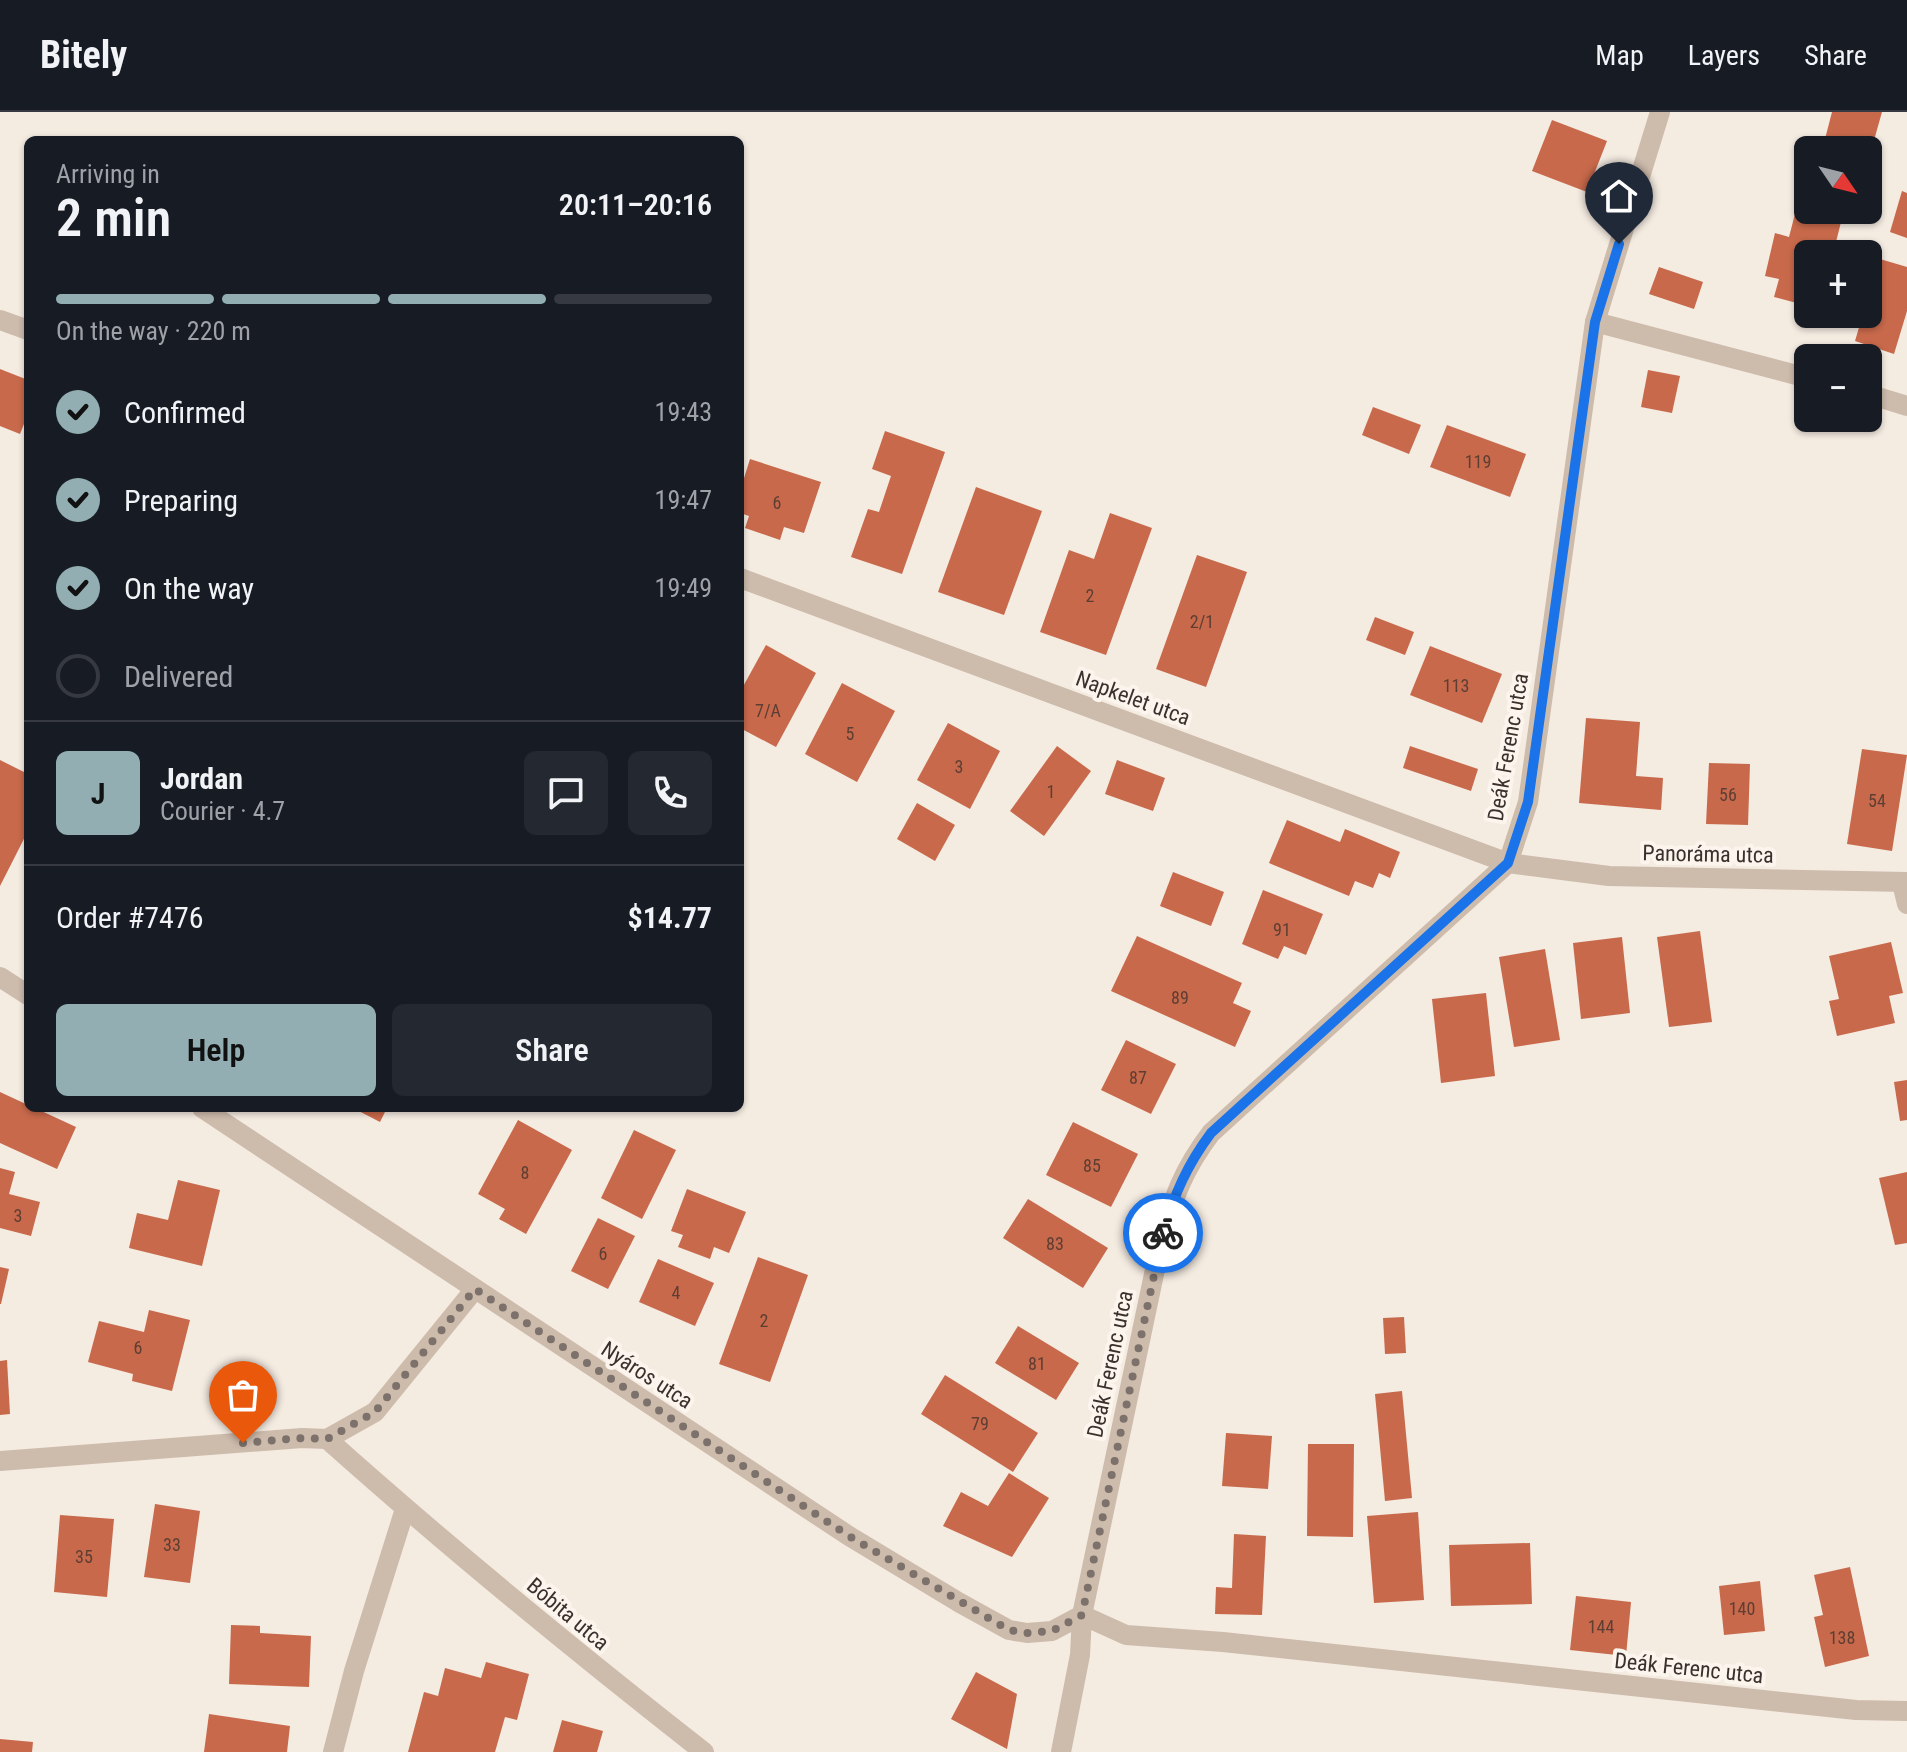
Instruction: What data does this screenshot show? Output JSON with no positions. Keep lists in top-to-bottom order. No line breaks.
{"streets":{"street":["Napkelet utca","Deák Ferenc utca","Panoráma utca","Nyáros utca","Bóbita utca"]},"crossings":[["Napkelet utca","Deák Ferenc utca"],["Napkelet utca","Panoráma utca"],["Deák Ferenc utca","Panoráma utca"],["Deák Ferenc utca","Nyáros utca"]],"house_numbers":["119","6","2","2/1","113","7/A","5","3","1","56","54","91","89","87","85","8","3","83","6","4","2","6","81","79","33","35","140","144","138"],"north":"bottom right","page":{"header":"Bitely","nav":["Map","Layers","Share"],"map_buttons":["+","−"],"heading":["2 min","Arriving in","20:11–20:16"],"panel":["Jordan","Courier · 4.7","Order #7476","$14.77"],"bar":"On the way · 220 m","list":[["Confirmed","19:43"],["Preparing","19:47"],["On the way","19:49"],"Delivered"],"round":"J","buttons":["Help","Share"]}}
